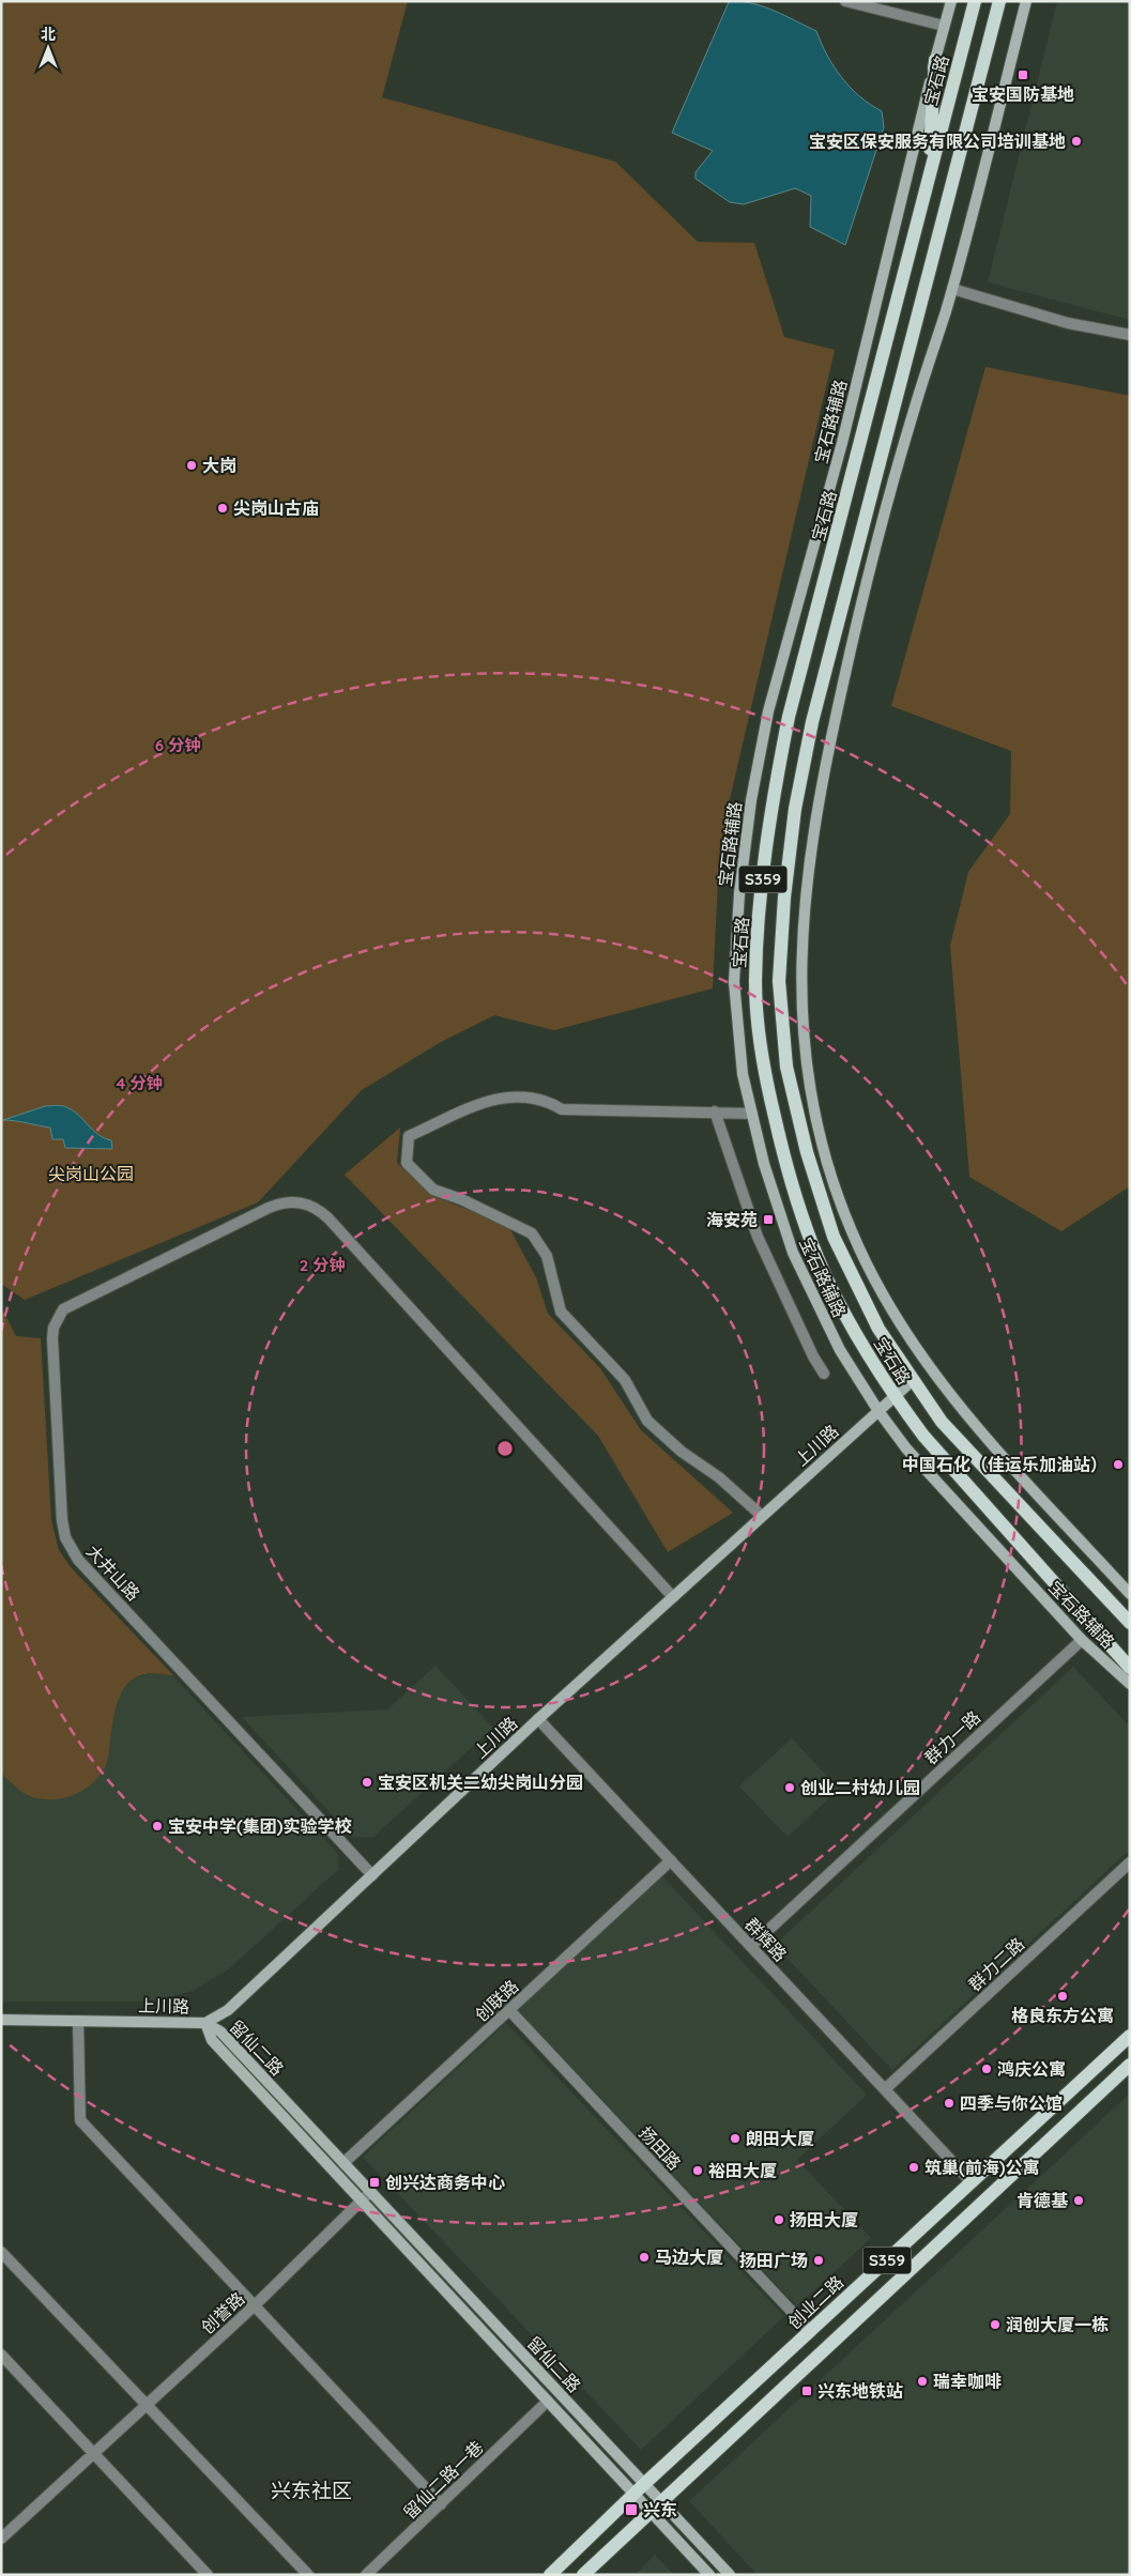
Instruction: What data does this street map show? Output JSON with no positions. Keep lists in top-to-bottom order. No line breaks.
{"streets":{"main road":["宝石路","宝石路辅路","S359","上川路","留仙二路","创业二路"],"street":["大井山路","群力一路","群辉路","群力二路","创联路","扬田路","创誉路","留仙二路一巷"]},"crossings":[["宝石路","上川路"],["宝石路辅路","上川路"],["宝石路辅路","群力一路"],["S359","留仙二路"],["上川路","大井山路"],["上川路","群辉路"],["上川路","留仙二路"],["群力一路","群辉路"],["群辉路","群力二路"],["群辉路","创联路"],["群辉路","创业二路"],["创联路","留仙二路"],["创联路","扬田路"],["留仙二路","创业二路"],["留仙二路","创誉路"],["扬田路","创业二路"]],"districts":["兴东社区"],"parks":["尖岗山公园"],"places":{"transit":["宝安国防基地","海安苑","创兴达商务中心","兴东地铁站","兴东"],"other":["宝安区保安服务有限公司培训基地","大岗","尖岗山古庙","中国石化（佳运乐加油站）","宝安区机关二幼尖岗山分园","创业二村幼儿园","宝安中学(集团)实验学校","格良东方公寓","鸿庆公寓","四季与你公馆","朗田大厦","筑巢(前海)公寓","裕田大厦","肯德基","扬田大厦","马边大厦","扬田广场","润创大厦一栋","瑞幸咖啡"]},"north":"top","rings":["6 分钟","4 分钟","2 分钟"]}
